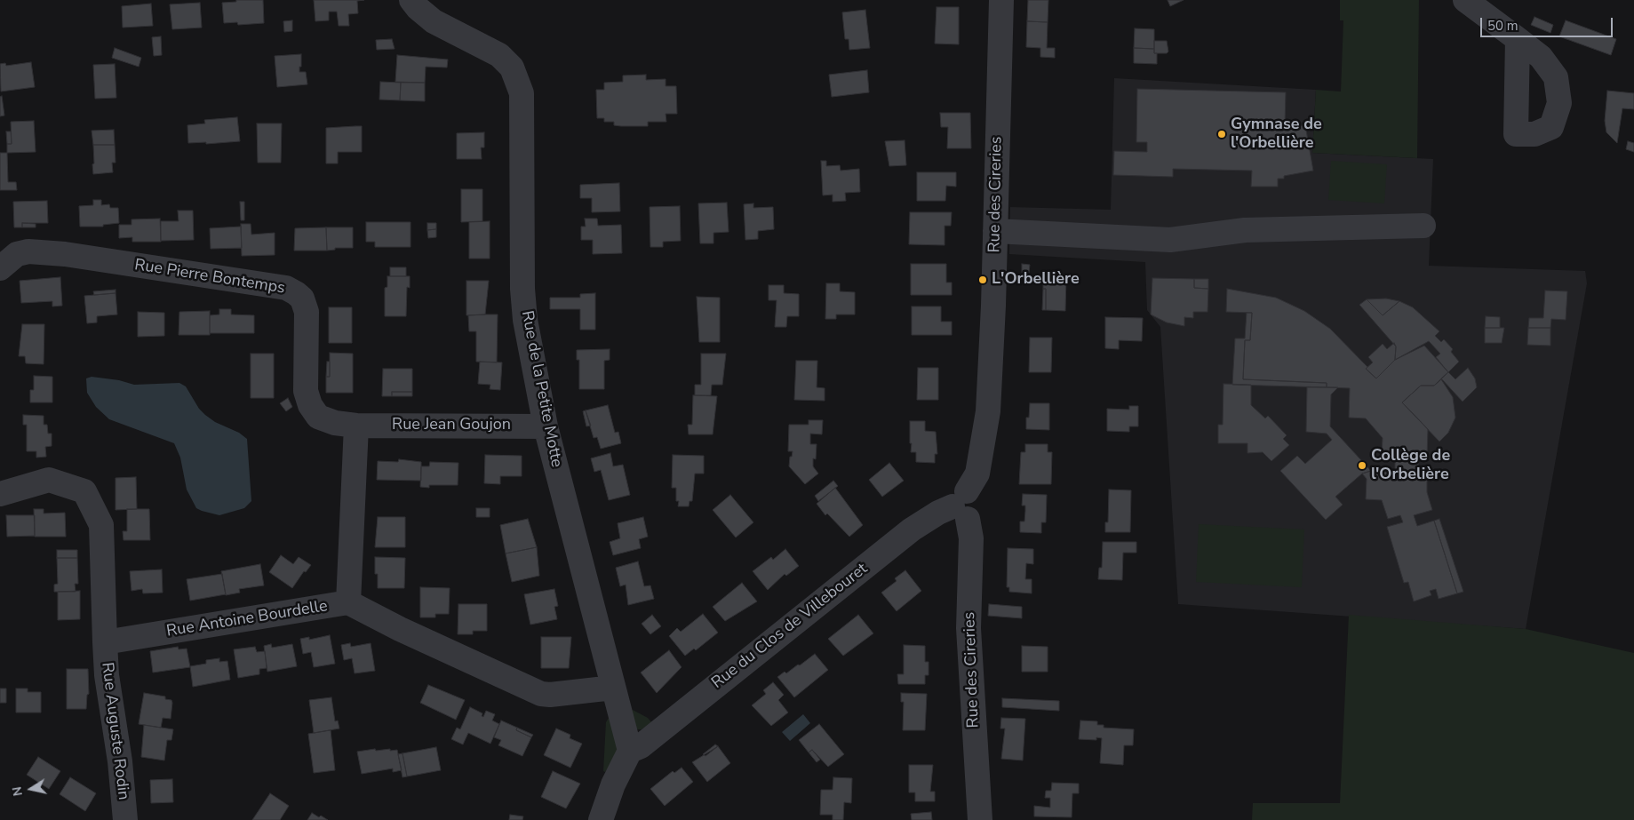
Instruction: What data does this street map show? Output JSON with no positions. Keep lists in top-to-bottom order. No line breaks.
{"streets":{"street":["Rue des Cireries","Rue Pierre Bontemps","Rue de la Petite Motte","Rue Jean Goujon","Rue Antoine Bourdelle","Rue du Clos de Villebouret","Rue Auguste Rodin"]},"crossings":[["Rue des Cireries","Rue du Clos de Villebouret"],["Rue Pierre Bontemps","Rue Jean Goujon"],["Rue de la Petite Motte","Rue Jean Goujon"],["Rue de la Petite Motte","Rue Antoine Bourdelle"],["Rue de la Petite Motte","Rue du Clos de Villebouret"],["Rue Antoine Bourdelle","Rue Auguste Rodin"]],"places":["Gymnase de l'Orbellière","L'Orbellière","Collège de l'Orbelière"],"scale_bar":"50 m","north":"left"}
